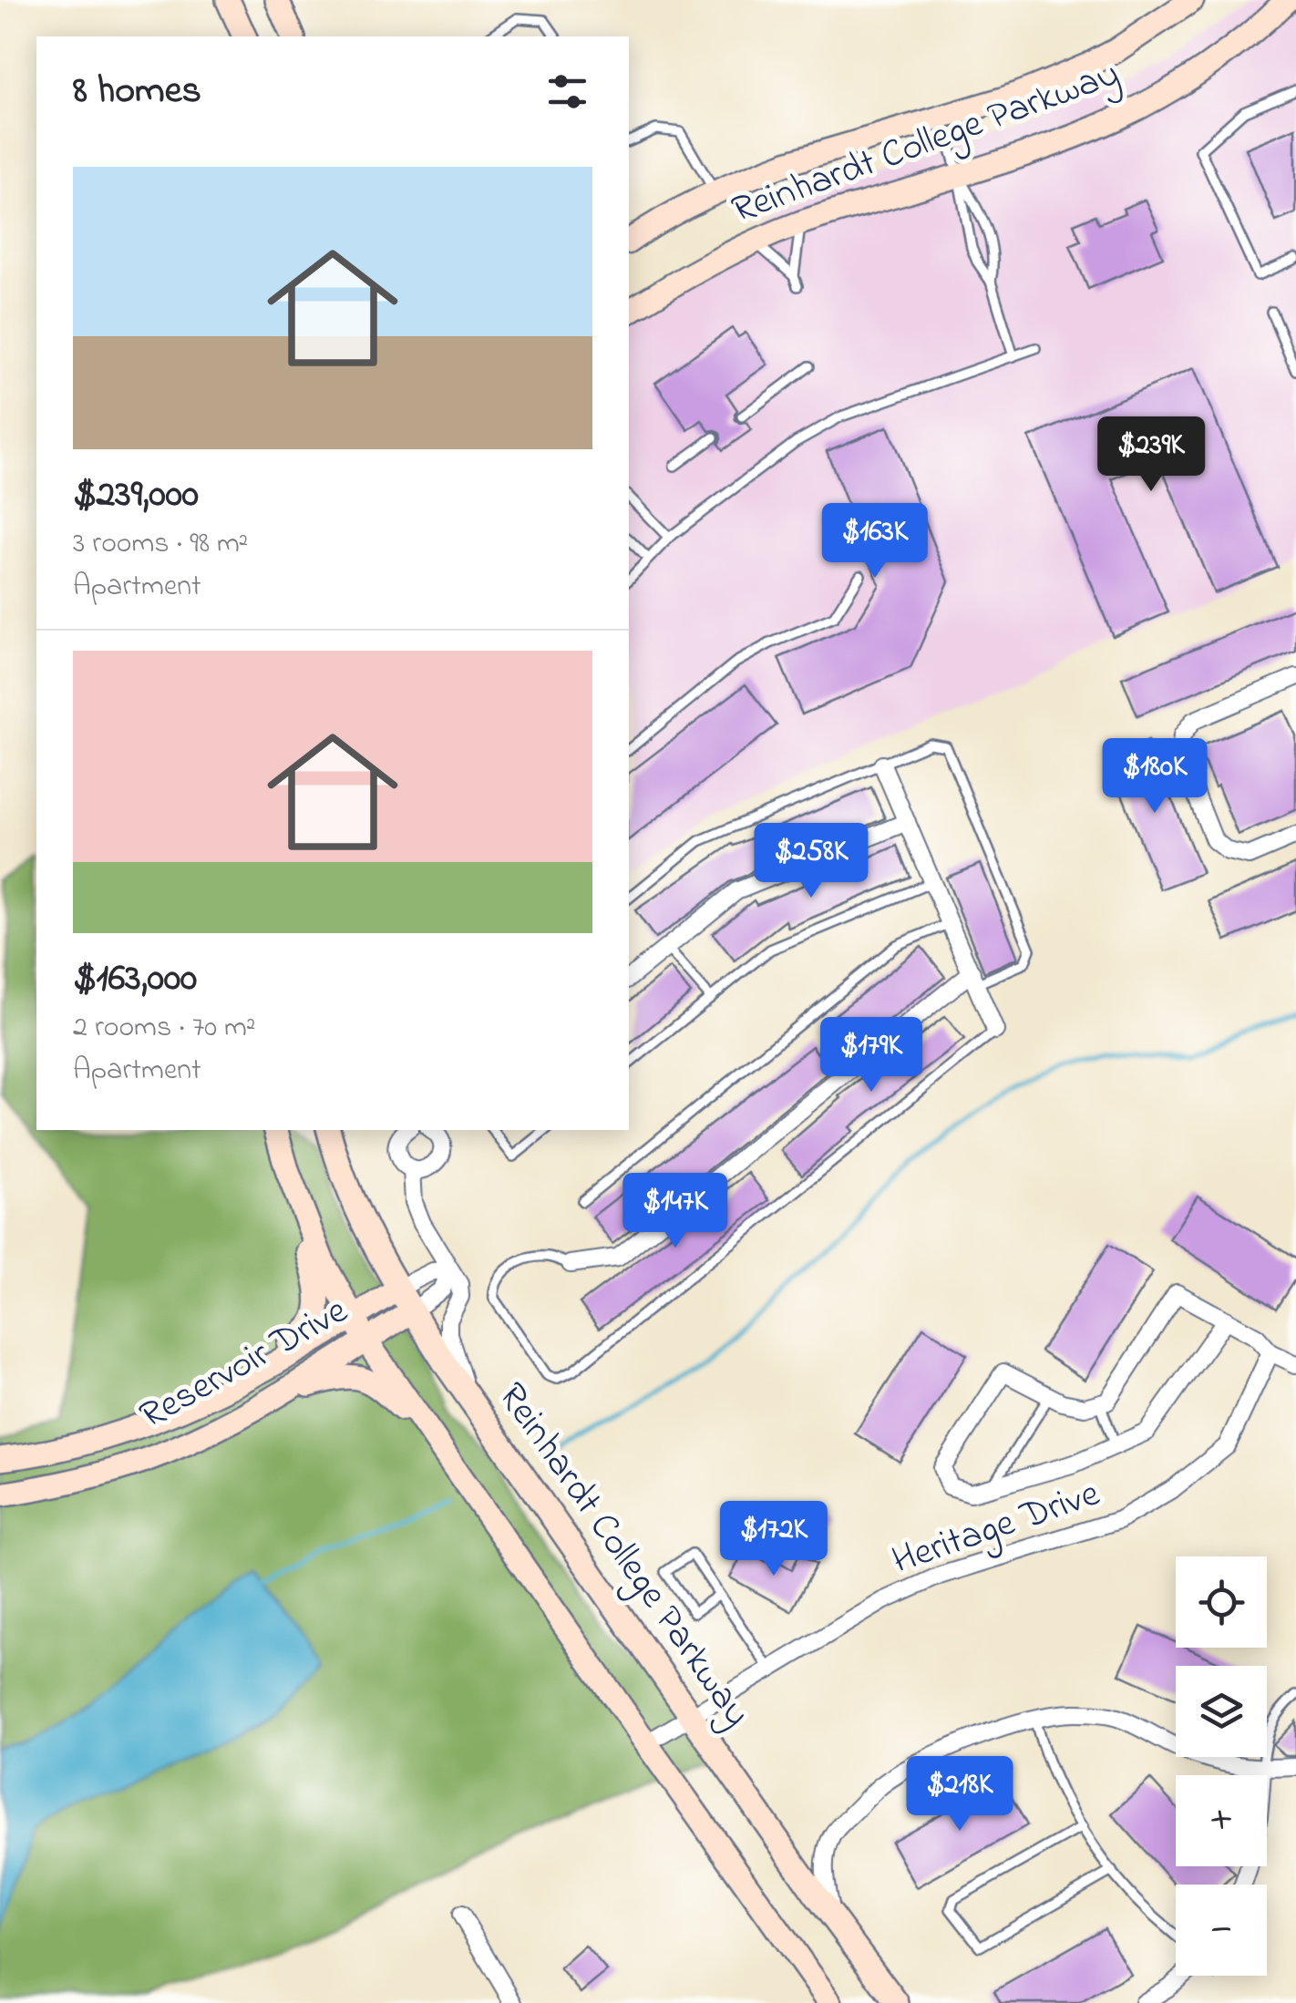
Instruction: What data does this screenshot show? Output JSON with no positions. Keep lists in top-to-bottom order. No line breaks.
{"streets":{"street":["Reinhardt College Parkway","Reservoir Drive","Heritage Drive"]},"crossings":[["Reinhardt College Parkway","Reservoir Drive"],["Reinhardt College Parkway","Heritage Drive"]],"page":{"heading":"8 homes","list":[{"name":"$239,000","note":"3 rooms · 98 m² · Apartment"},{"name":"$163,000","note":"2 rooms · 70 m² · Apartment"}],"price":["$239K","$163K","$180K","$258K","$179K","$147K","$172K","$218K"],"map_buttons":["+","−"]}}
